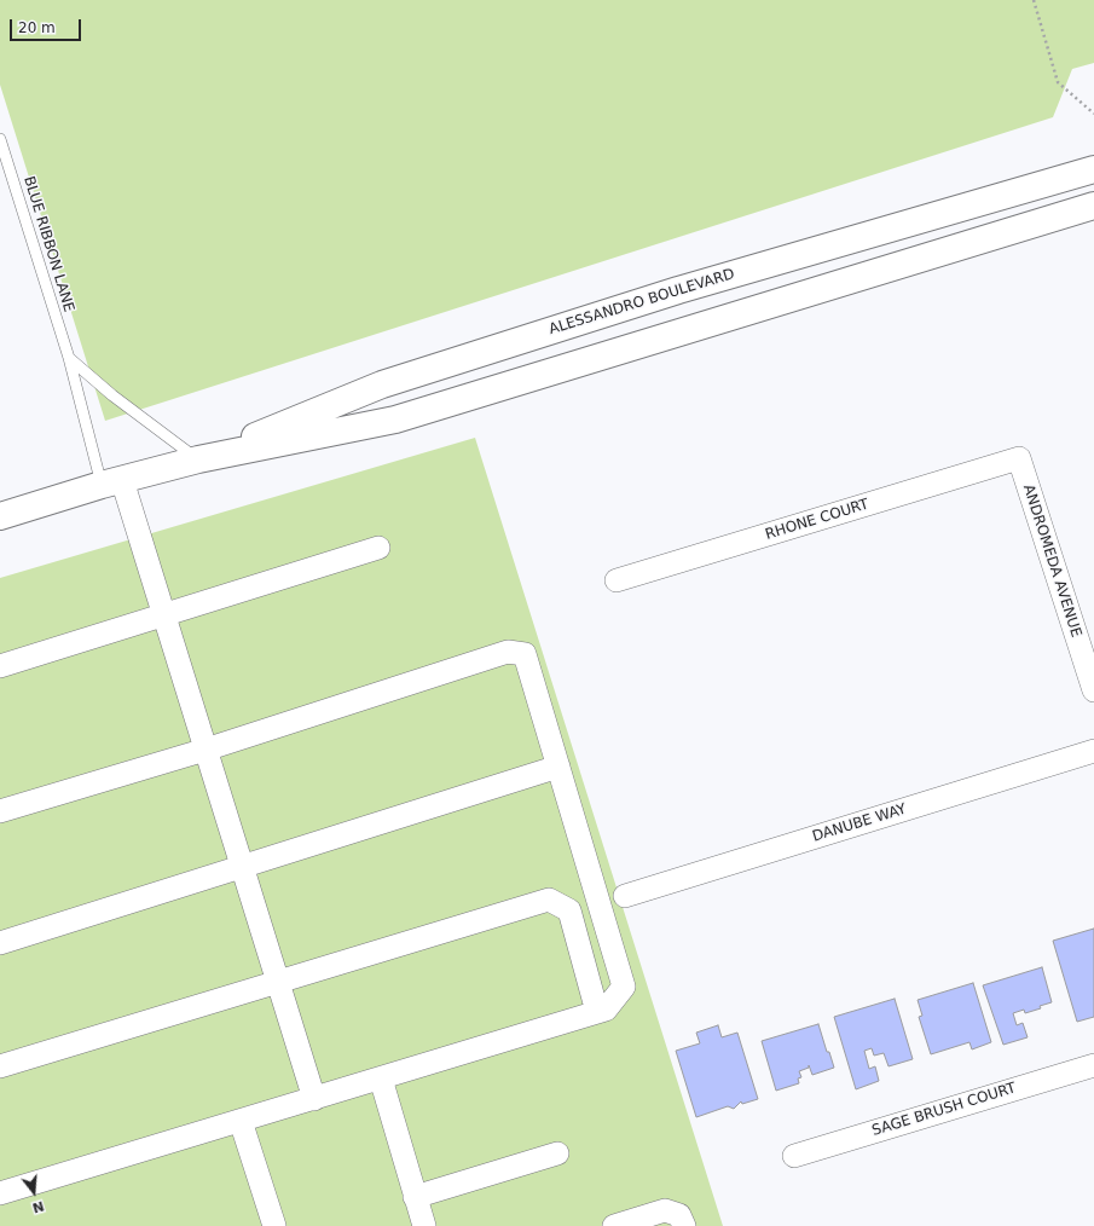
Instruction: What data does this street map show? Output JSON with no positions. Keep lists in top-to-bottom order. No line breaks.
{"streets":{"main road":["ALESSANDRO BOULEVARD"],"street":["RHONE COURT","ANDROMEDA AVENUE","DANUBE WAY","SAGE BRUSH COURT"],"lane":["BLUE RIBBON LANE"]},"crossings":[["BLUE RIBBON LANE","ALESSANDRO BOULEVARD"],["RHONE COURT","ANDROMEDA AVENUE"]],"scale_bar":"20 m","north":"bottom"}
